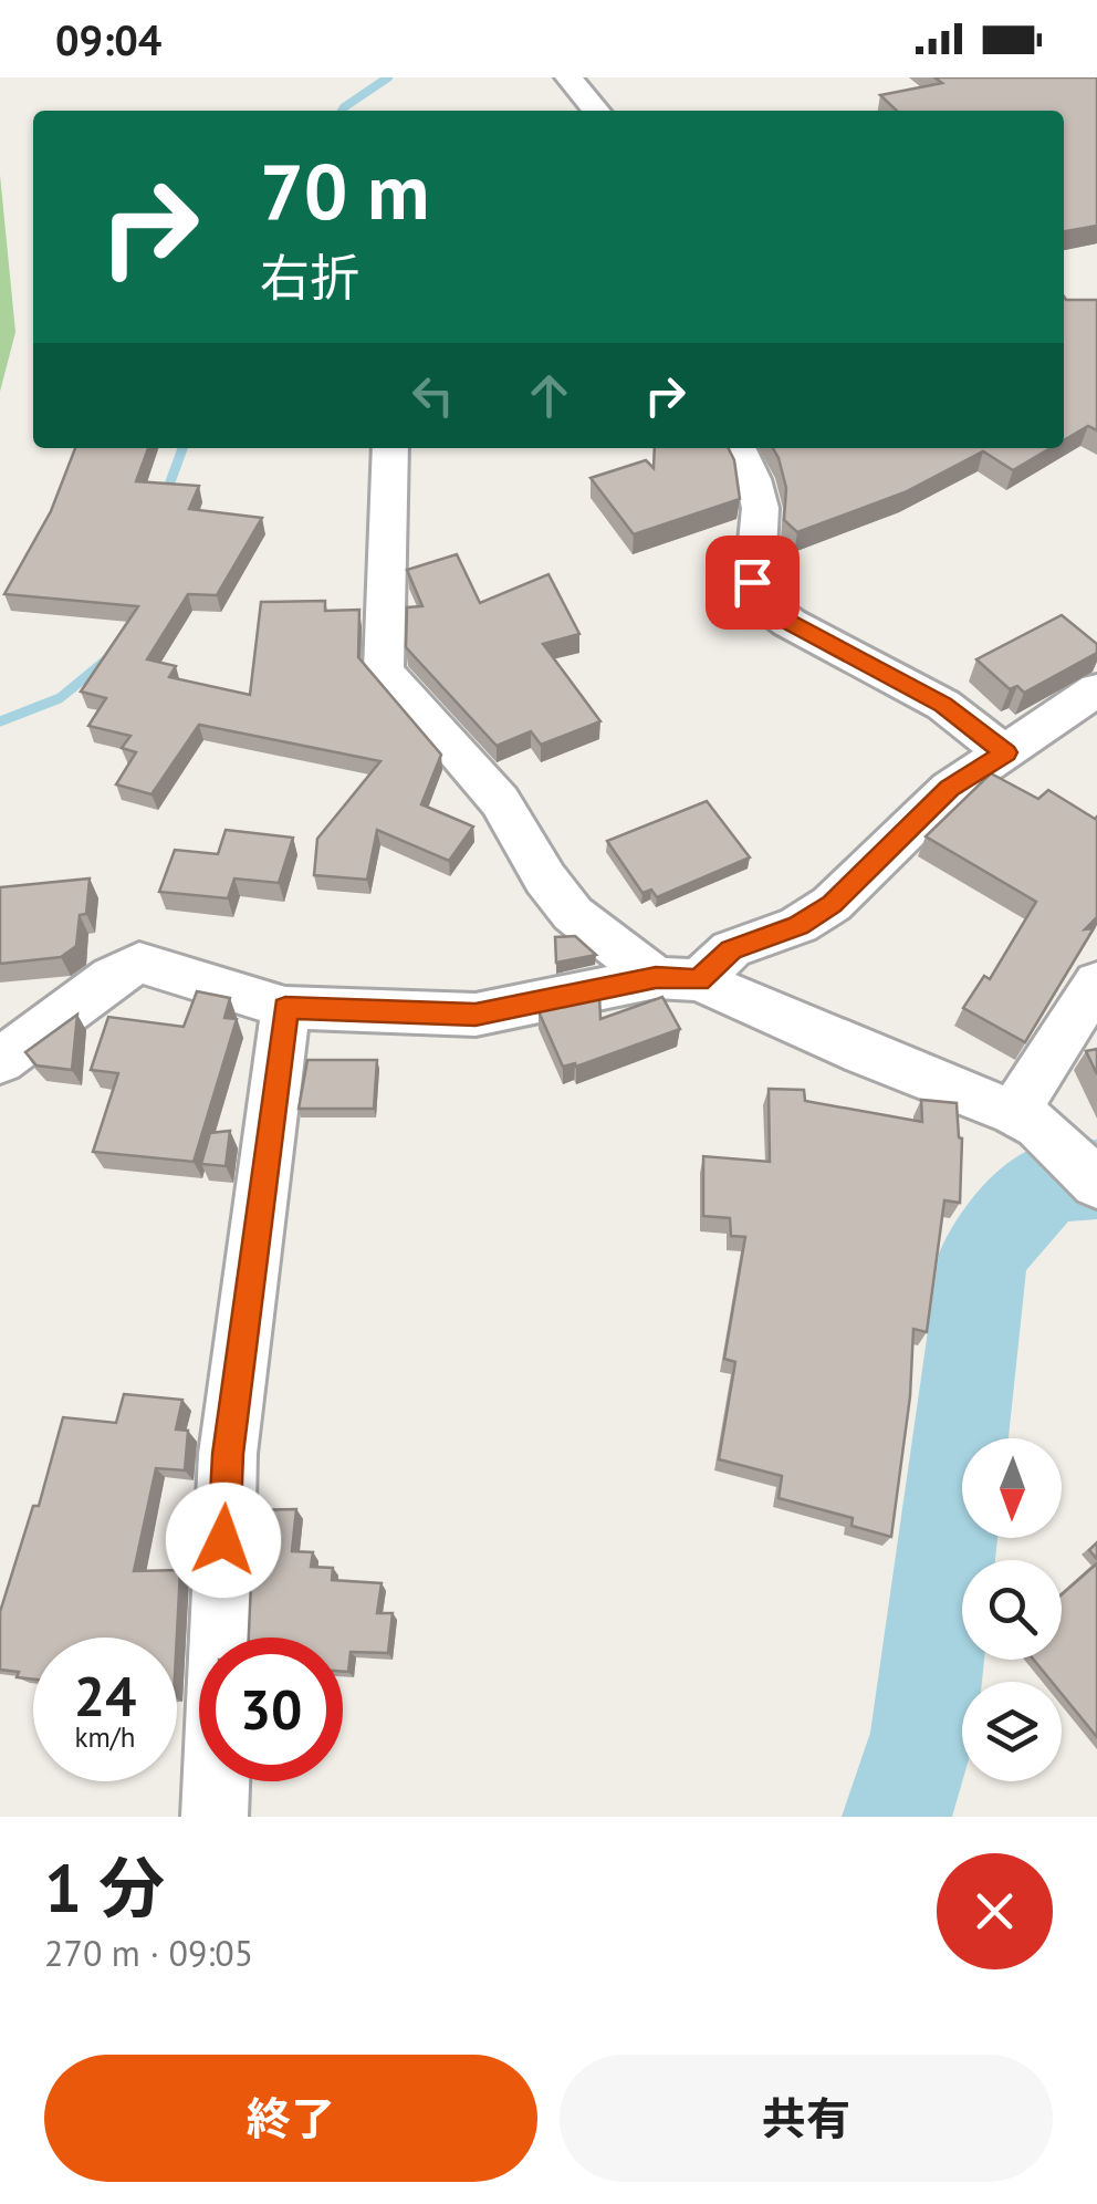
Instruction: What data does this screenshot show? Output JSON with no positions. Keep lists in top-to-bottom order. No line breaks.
{"north":"bottom","page":{"status":"09:04","turn":["70 m","右折"],"speed":"24 km/h","limit":"30","heading":["1 分","270 m · 09:05"],"buttons":["終了","共有"]}}
